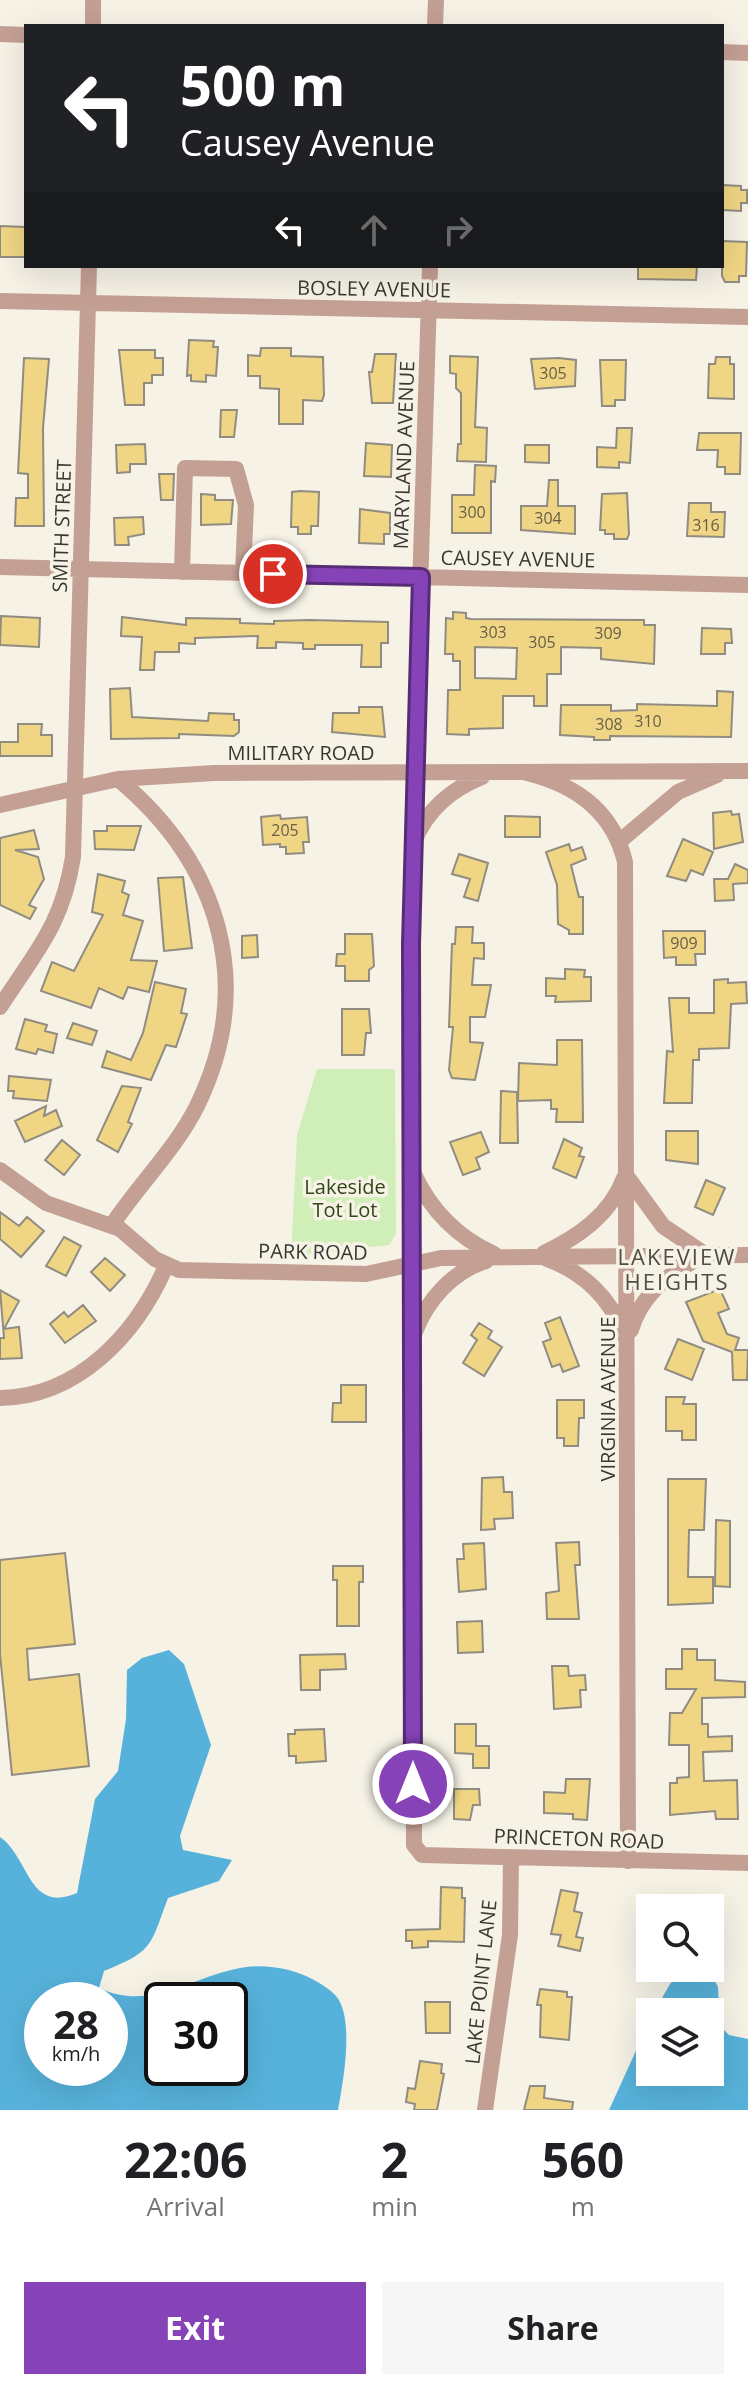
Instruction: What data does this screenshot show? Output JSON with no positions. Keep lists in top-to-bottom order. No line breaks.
{"streets":{"street":["BOSLEY AVENUE","MARYLAND AVENUE","SMITH STREET","CAUSEY AVENUE","MILITARY ROAD","PARK ROAD","VIRGINIA AVENUE","PRINCETON ROAD","LAKE POINT LANE"]},"crossings":[["BOSLEY AVENUE","MARYLAND AVENUE"],["BOSLEY AVENUE","SMITH STREET"],["MARYLAND AVENUE","CAUSEY AVENUE"],["MARYLAND AVENUE","MILITARY ROAD"],["MARYLAND AVENUE","PARK ROAD"],["MARYLAND AVENUE","PRINCETON ROAD"],["SMITH STREET","CAUSEY AVENUE"],["SMITH STREET","MILITARY ROAD"],["PARK ROAD","VIRGINIA AVENUE"],["VIRGINIA AVENUE","PRINCETON ROAD"],["PRINCETON ROAD","LAKE POINT LANE"]],"districts":["LAKEVIEW HEIGHTS"],"parks":["Lakeside Tot Lot"],"house_numbers":["305","300","304","316","303","309","305","310","308","205","909"],"page":{"turn":["500 m","Causey Avenue"],"speed":"28 km/h","limit":"30","eta":["22:06","Arrival","2","min","560","m"],"buttons":["Exit","Share"]}}
